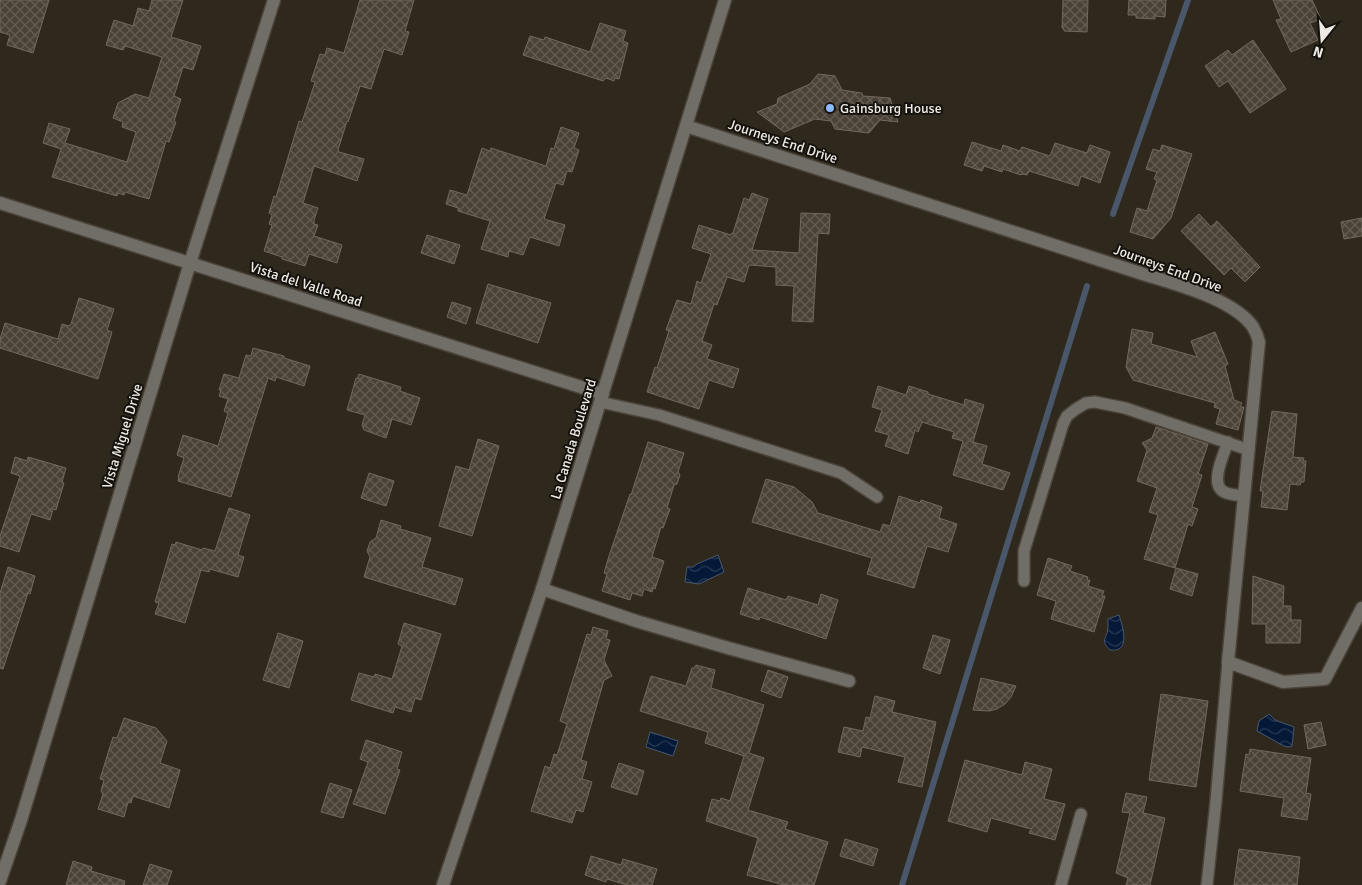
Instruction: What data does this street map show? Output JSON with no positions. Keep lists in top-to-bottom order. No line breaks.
{"streets":{"street":["Journeys End Drive","Vista del Valle Road","Vista Miguel Drive","La Canada Boulevard"]},"crossings":[["Journeys End Drive","La Canada Boulevard"],["Vista del Valle Road","Vista Miguel Drive"],["Vista del Valle Road","La Canada Boulevard"]],"places":["Gainsburg House"],"north":"bottom"}
